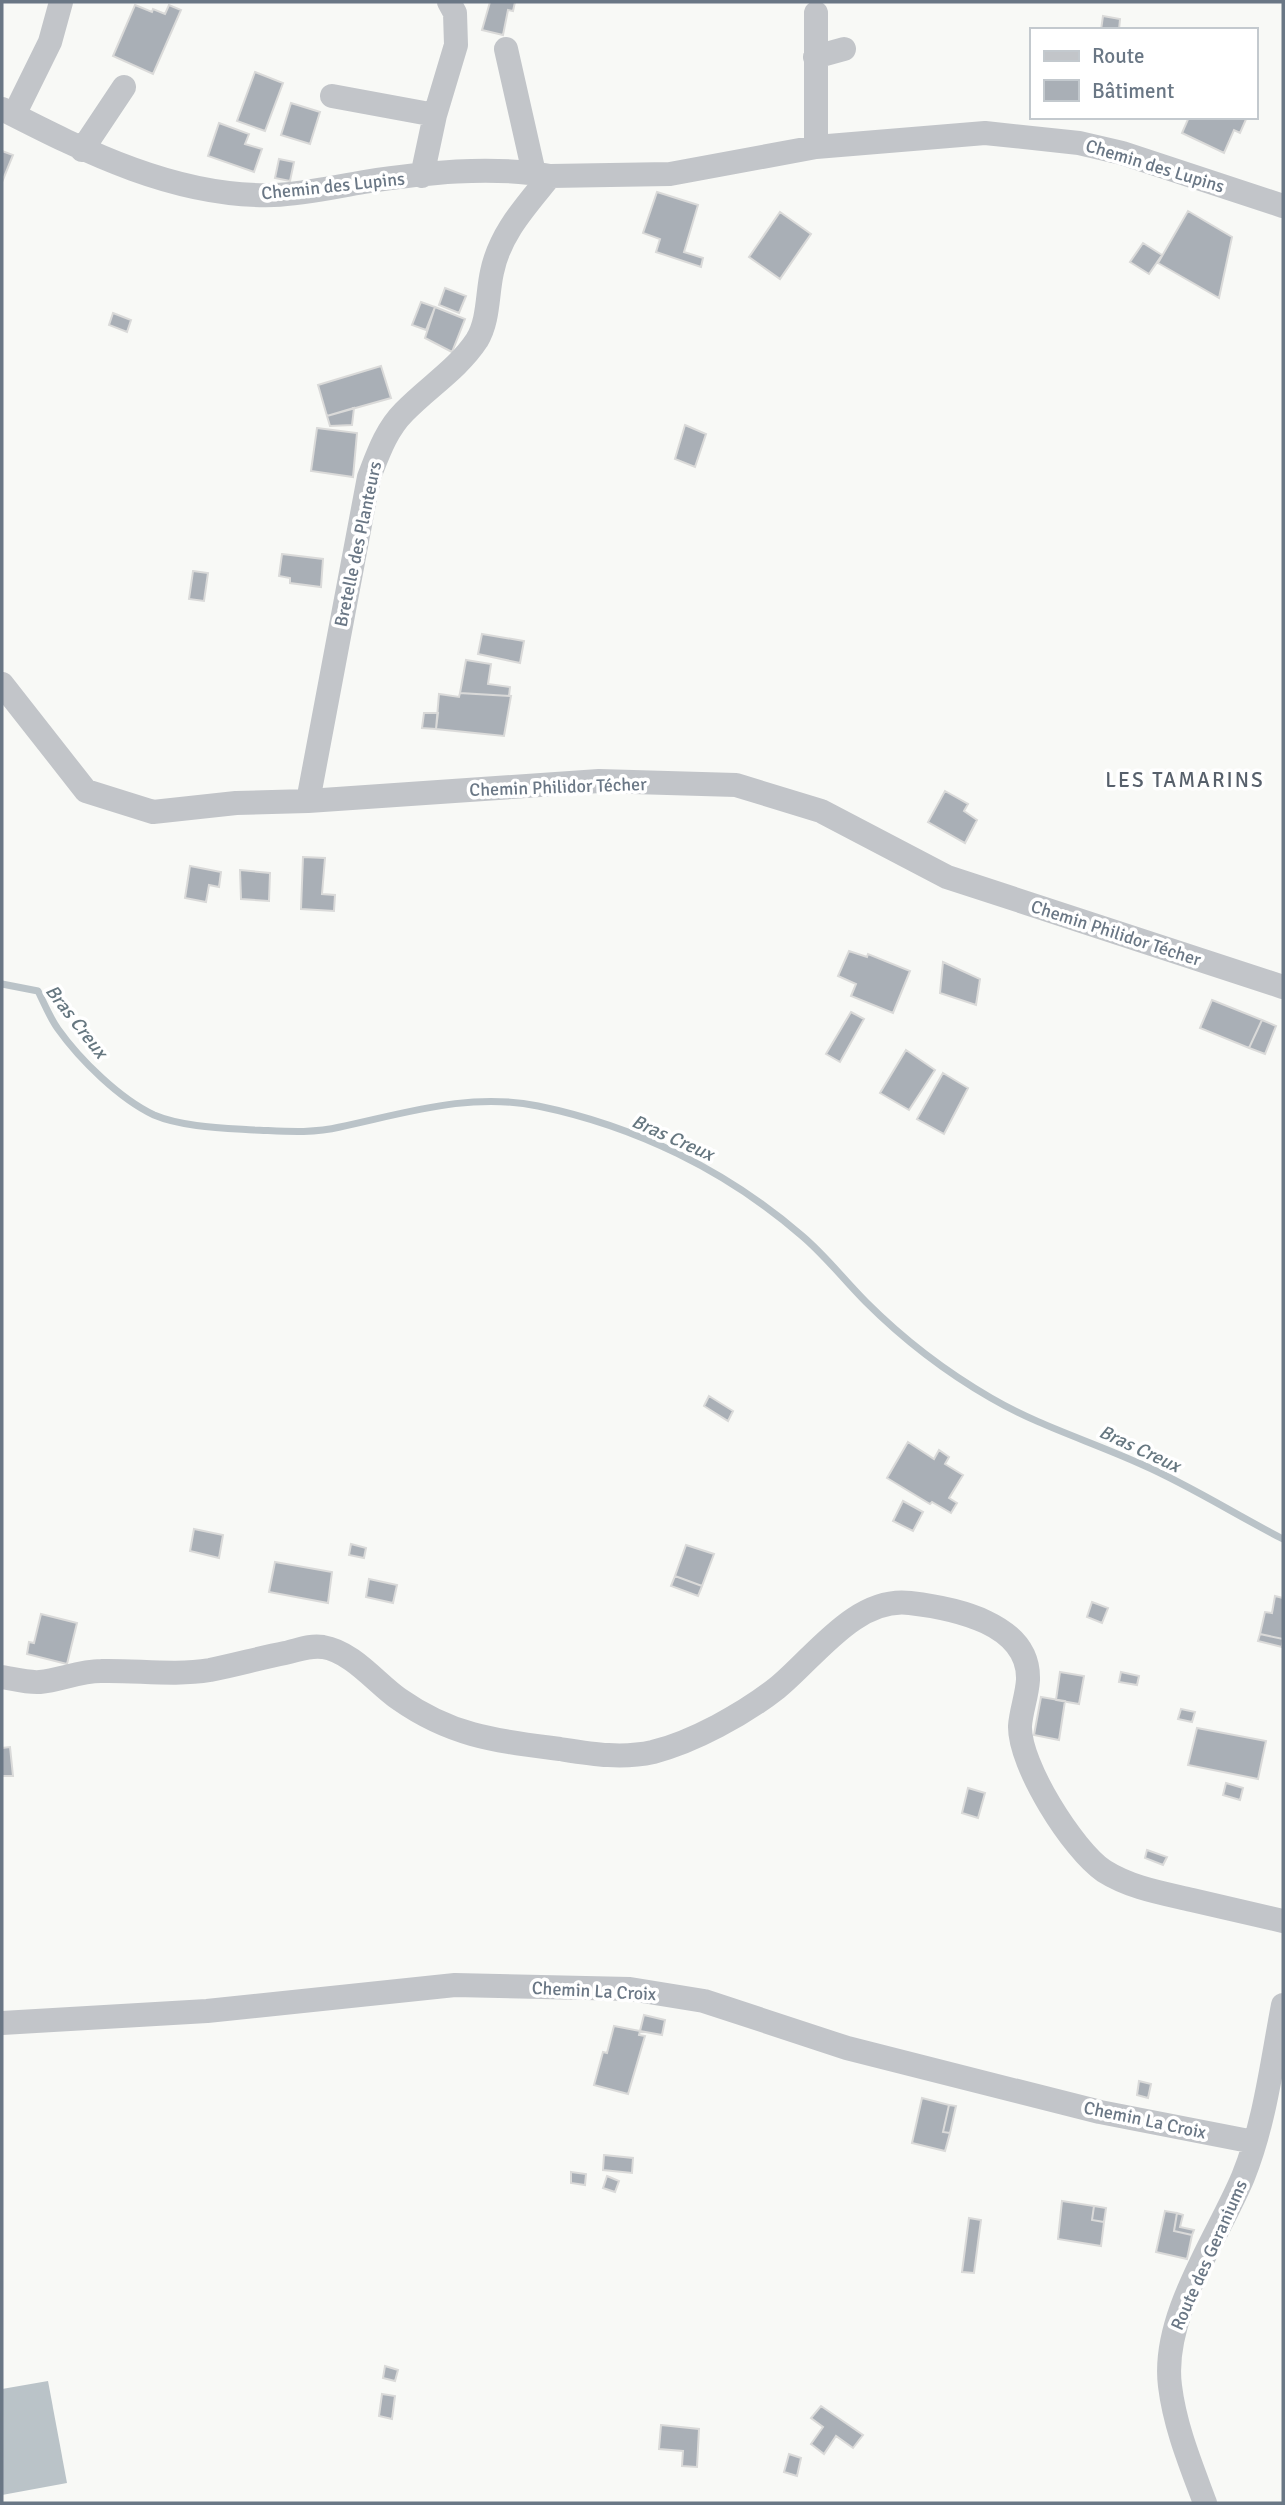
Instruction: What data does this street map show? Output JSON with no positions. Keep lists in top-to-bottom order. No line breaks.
{"streets":{"street":["Chemin des Lupins","Bretelle des Planteurs","Chemin Philidor Técher","Chemin La Croix","Route des Geraniums"]},"crossings":[["Chemin des Lupins","Bretelle des Planteurs"],["Bretelle des Planteurs","Chemin Philidor Técher"],["Chemin La Croix","Route des Geraniums"]],"districts":["LES TAMARINS"],"water":["Bras Creux"],"legend":["Route","Bâtiment"]}
